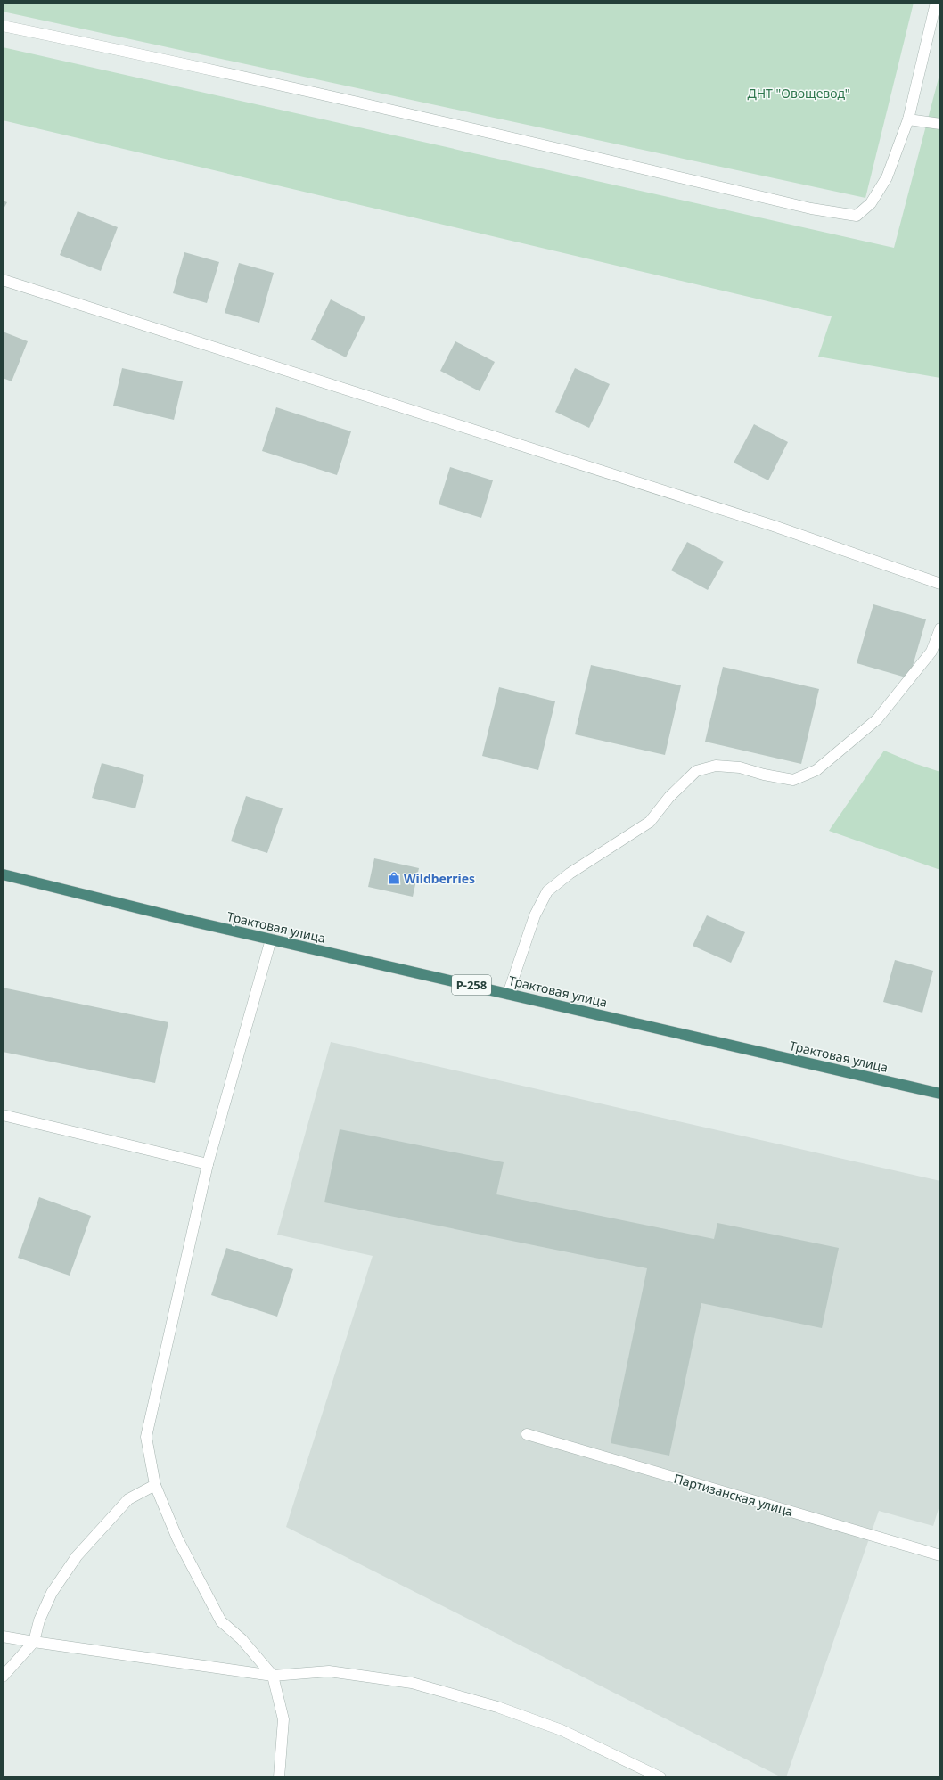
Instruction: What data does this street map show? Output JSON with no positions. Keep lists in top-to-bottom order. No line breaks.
{"streets":{"highway":["Трактовая улица","Р-258"],"street":["Партизанская улица"]},"parks":["ДНТ \"Овощевод\""],"places":{"shop":["Wildberries"]}}
